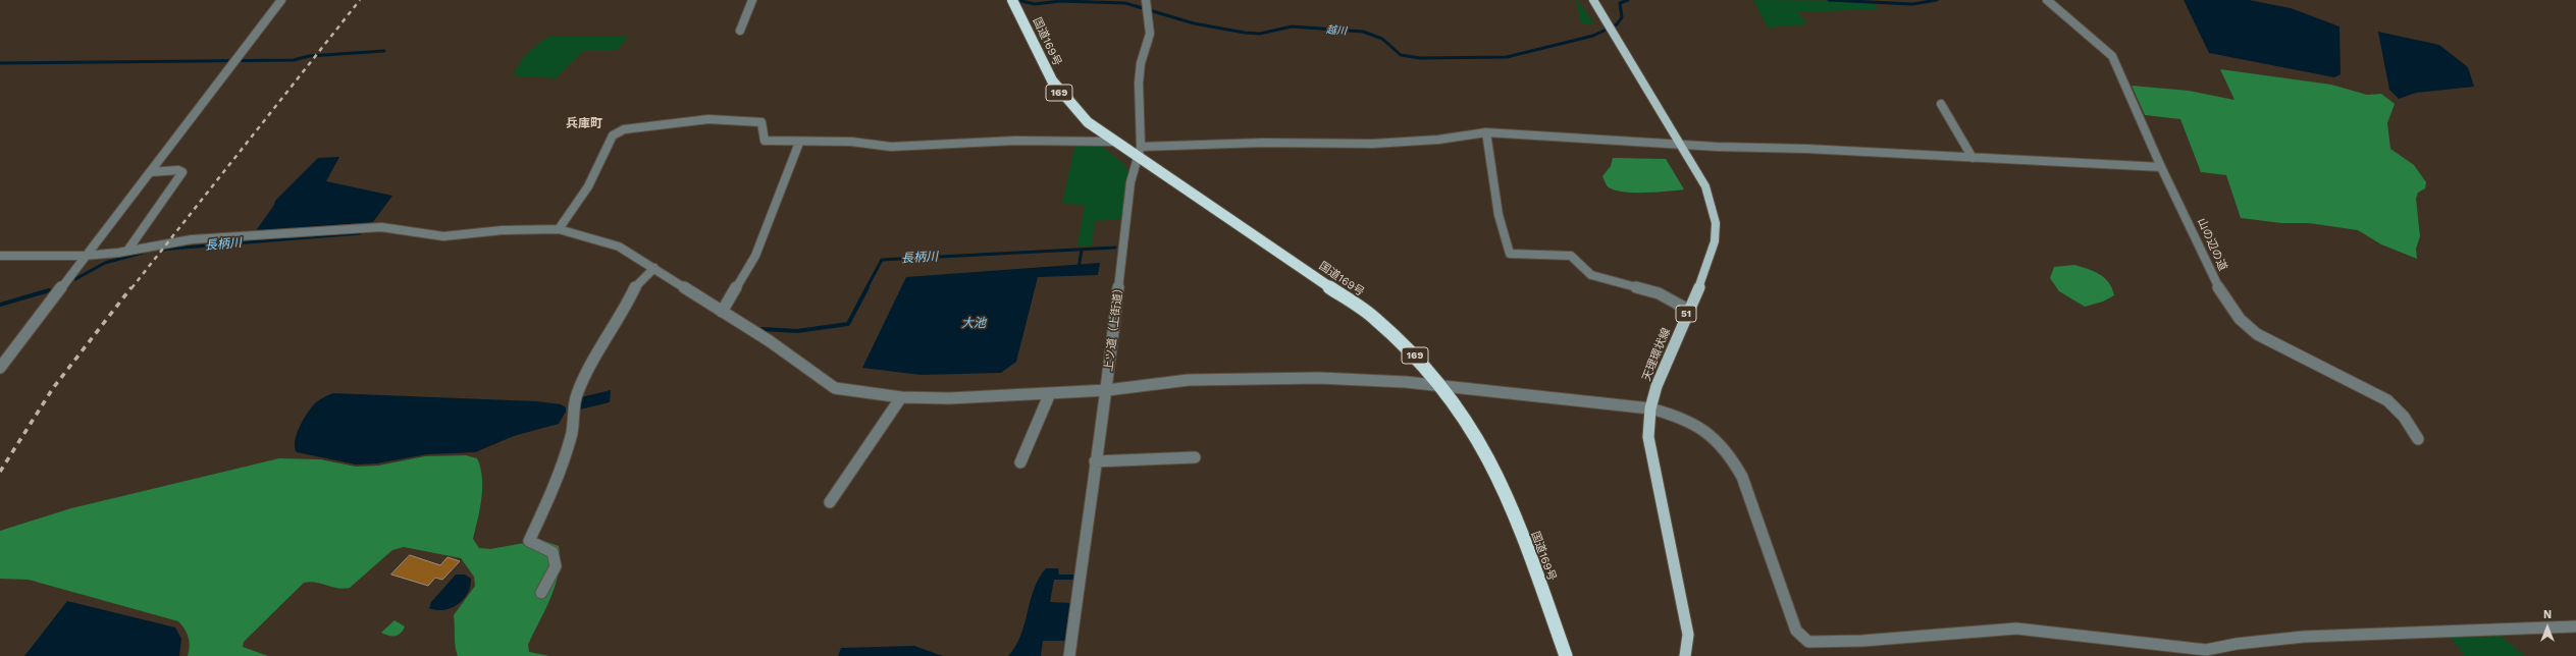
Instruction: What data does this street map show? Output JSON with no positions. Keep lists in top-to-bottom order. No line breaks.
{"streets":{"highway":["国道169号","169"],"main road":["51","天理環状線"],"street":["山の辺の道","上ツ道（上街道）"]},"crossings":[["国道169号","上ツ道（上街道）"]],"districts":["兵庫町"],"water":["越川","長柄川","大池"],"north":"top"}
